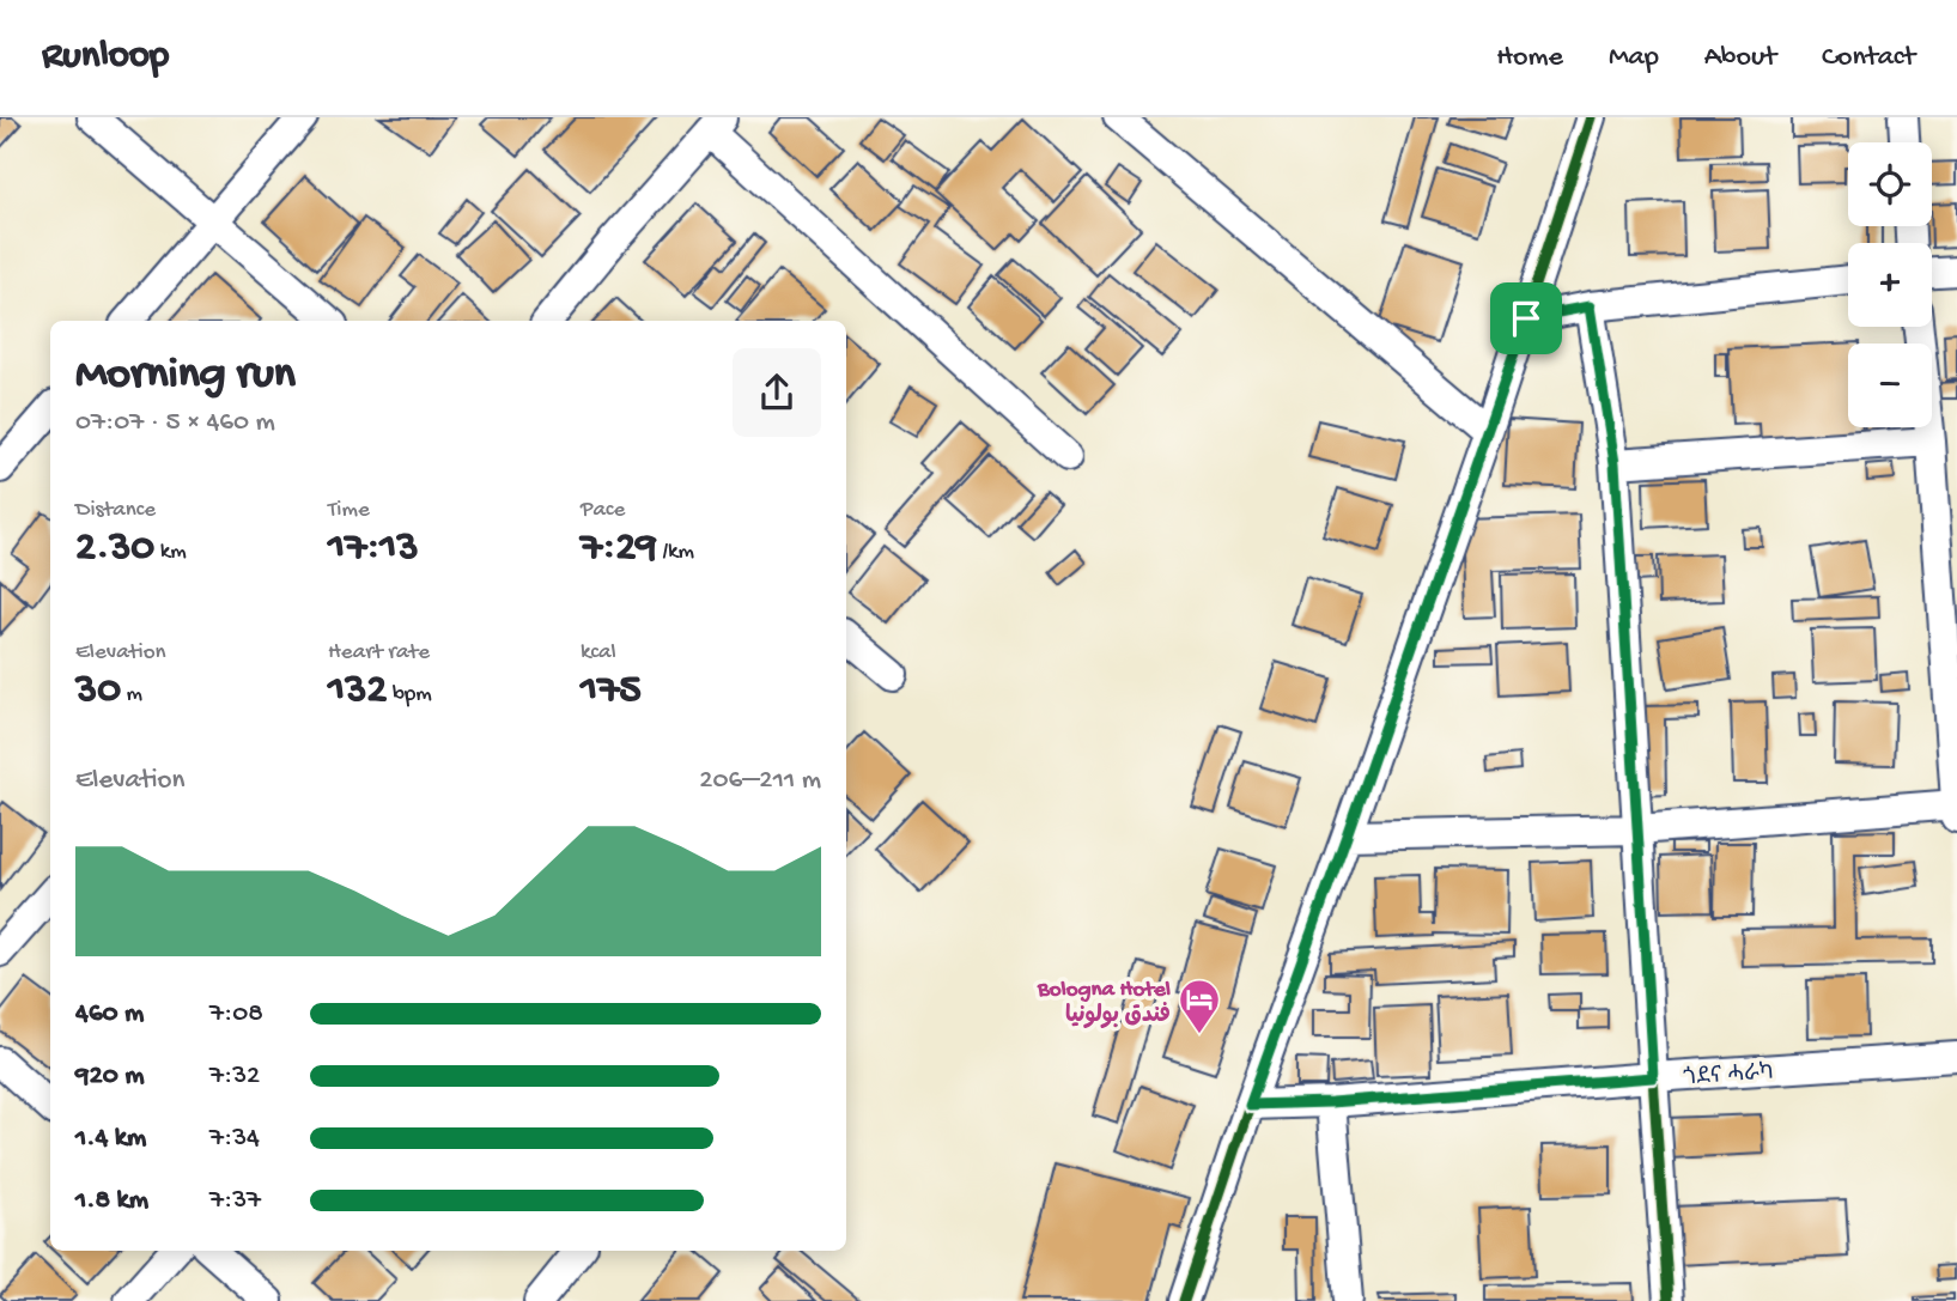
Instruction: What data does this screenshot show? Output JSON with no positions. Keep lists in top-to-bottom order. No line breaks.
{"streets":{"street":["ጎደና ሓራካ"]},"places":{"hotel":["Bologna Hotel فندق بولونيا"]},"page":{"header":"Runloop","nav":["Home","Map","About","Contact"],"map_buttons":["+","−"],"heading":["Morning run","07:07 · 5 × 460 m"],"stats":[["Distance","2.30 km"],["Time","17:13"],["Pace","7:29 /km"],["Elevation","30 m"],["Heart rate","132 bpm"],["kcal","175"]],"chart":["Elevation","206–211 m"],"list":[{"name":"460 m","note":"7:08"},{"name":"920 m","note":"7:32"},{"name":"1.4 km","note":"7:34"},{"name":"1.8 km","note":"7:37"}]}}
